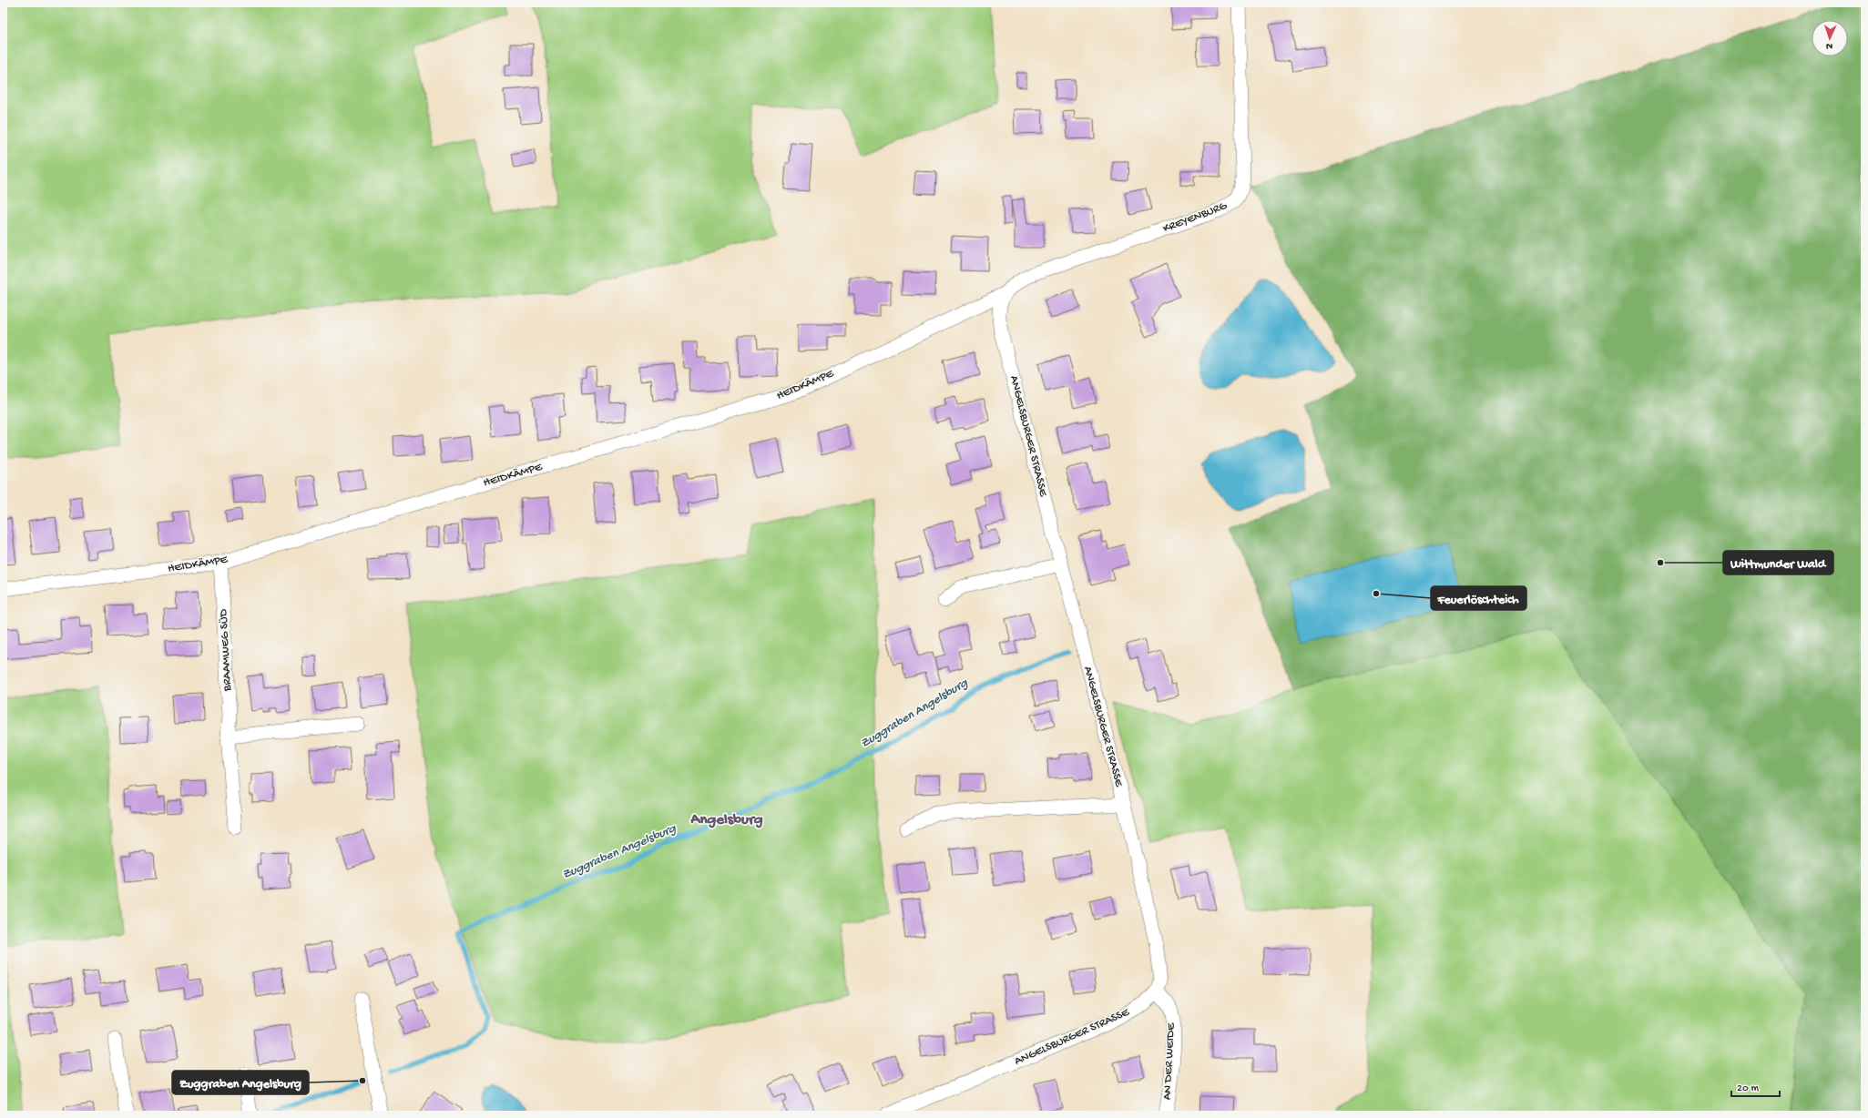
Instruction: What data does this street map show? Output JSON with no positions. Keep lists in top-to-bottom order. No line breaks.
{"streets":{"street":["KREYENBURG","HEIDKÄMPE","ANGELSBURGER STRASSE","BRAAMWEG SÜD","AN DER WEIDE"]},"crossings":[["KREYENBURG","HEIDKÄMPE"],["KREYENBURG","ANGELSBURGER STRASSE"],["HEIDKÄMPE","ANGELSBURGER STRASSE"],["HEIDKÄMPE","BRAAMWEG SÜD"],["ANGELSBURGER STRASSE","AN DER WEIDE"]],"districts":["Angelsburg"],"water":["Zuggraben Angelsburg"],"places":["Wittmunder Wald","Feuerlöschteich","Zuggraben Angelsburg"],"scale_bar":"20 m","north":"bottom"}
